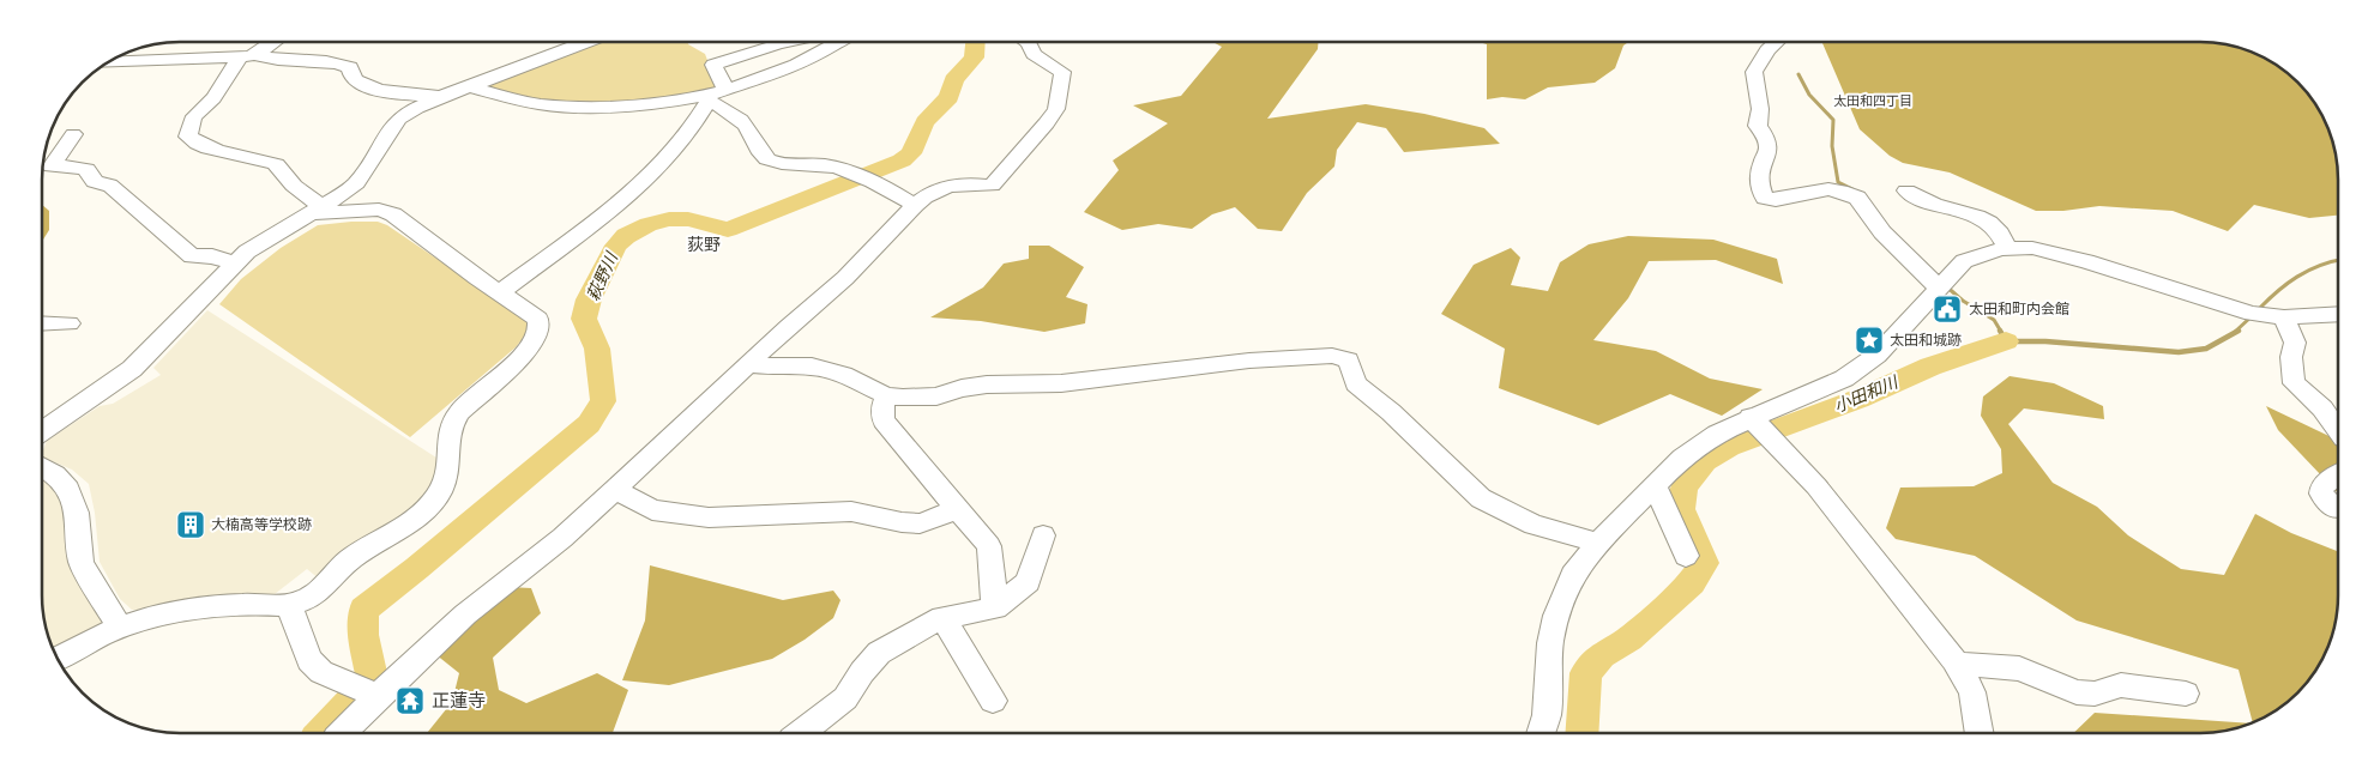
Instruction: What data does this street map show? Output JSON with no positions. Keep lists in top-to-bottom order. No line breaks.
{"districts":["太田和四丁目","荻野"],"water":["萩野川","小田和川"],"places":{"public building":["太田和町内会館"],"place":["太田和城跡"],"building":["大楠高等学校跡"],"temple":["正蓮寺"]}}
